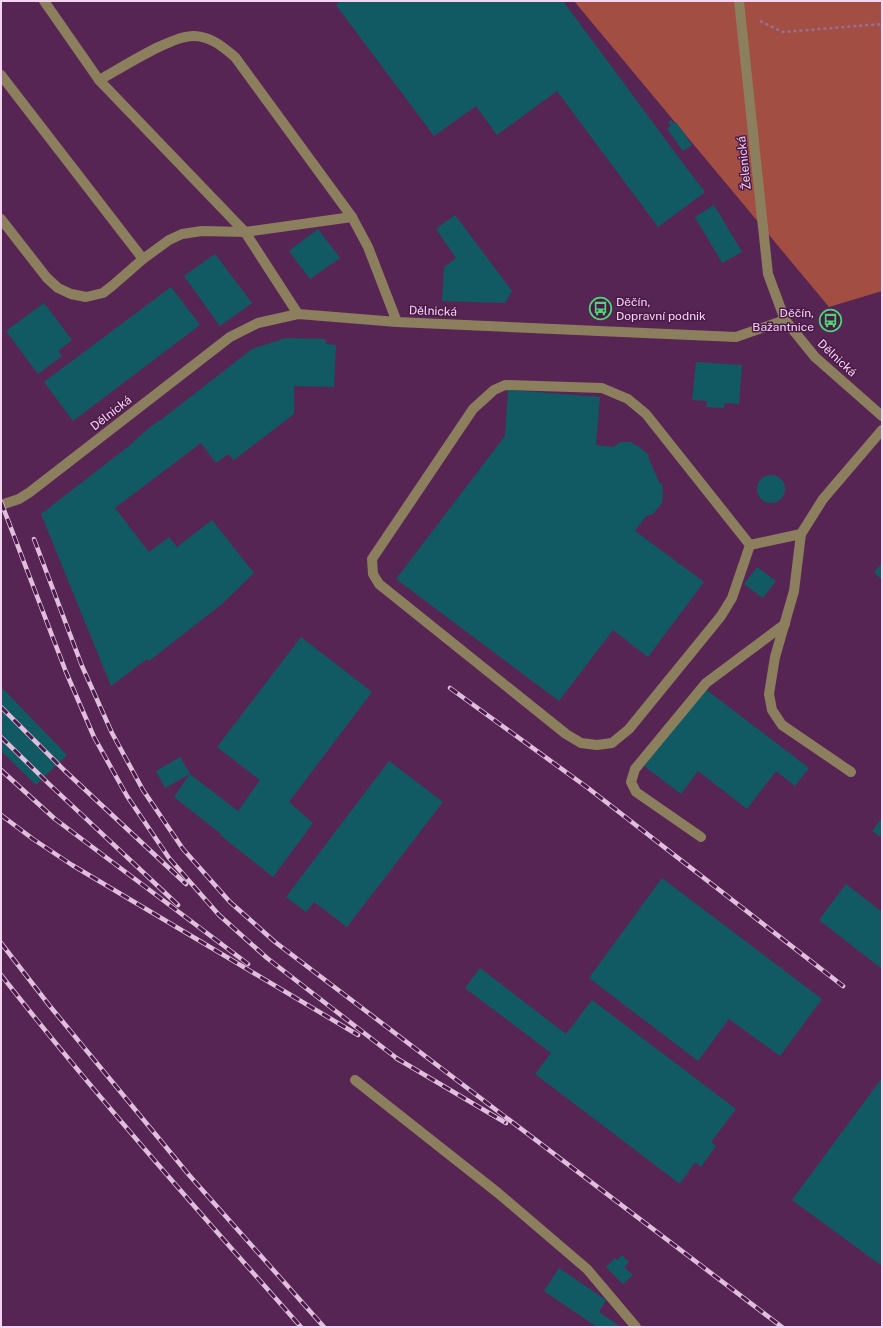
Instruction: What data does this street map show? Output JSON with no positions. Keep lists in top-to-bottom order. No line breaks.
{"streets":{"street":["Želenická","Dělnická"]},"crossings":[["Želenická","Dělnická"]],"places":{"bus stop":["Děčín, Dopravní podnik","Děčín, Bažantnice"]}}
